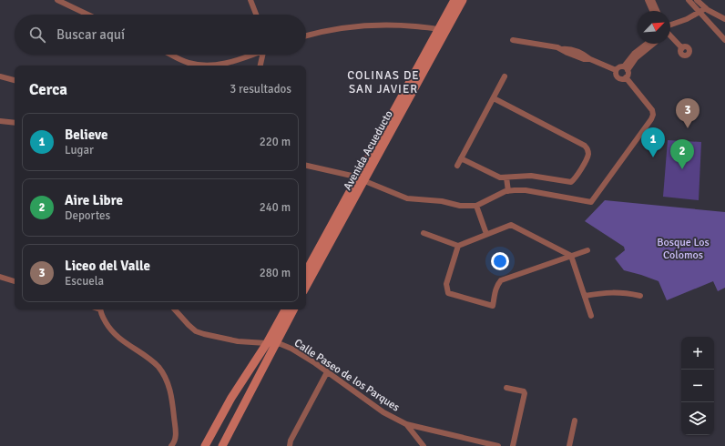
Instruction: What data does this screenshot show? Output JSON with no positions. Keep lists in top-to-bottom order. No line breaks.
{"streets":{"main road":["Avenida Acueducto"],"street":["Calle Paseo de los Parques"]},"districts":["COLINAS DE SAN JAVIER"],"parks":["Bosque Los Colomos"],"north":"top right","page":{"search":"Buscar aquí","heading":["Cerca","3 resultados"],"pins":["3","1","2"],"list":[{"mark":"1","name":"Believe","note":"Lugar","value":"220 m"},{"mark":"2","name":"Aire Libre","note":"Deportes","value":"240 m"},{"mark":"3","name":"Liceo del Valle","note":"Escuela","value":"280 m"}],"map_buttons":["+","−"]}}
